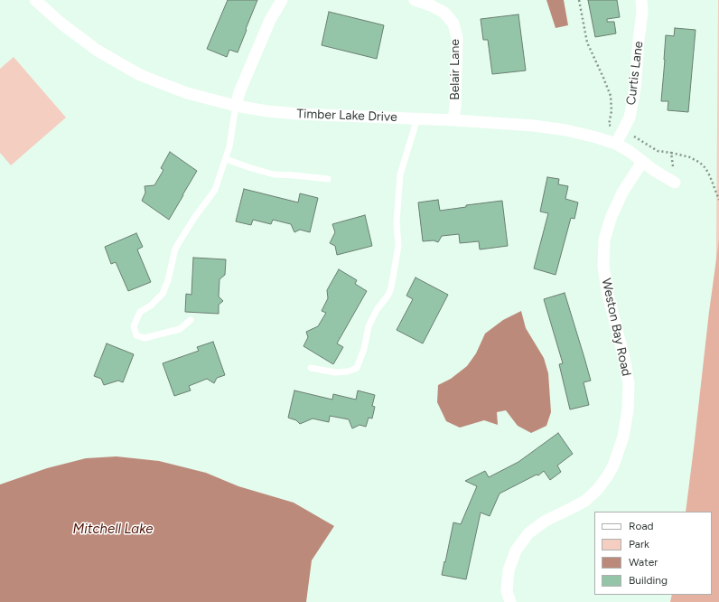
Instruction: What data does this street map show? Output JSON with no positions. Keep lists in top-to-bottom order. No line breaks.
{"streets":{"street":["Belair Lane","Curtis Lane","Timber Lake Drive","Weston Bay Road"]},"crossings":[["Belair Lane","Timber Lake Drive"],["Curtis Lane","Timber Lake Drive"],["Timber Lake Drive","Weston Bay Road"]],"water":["Mitchell Lake"],"legend":["Road","Park","Water","Building"]}
